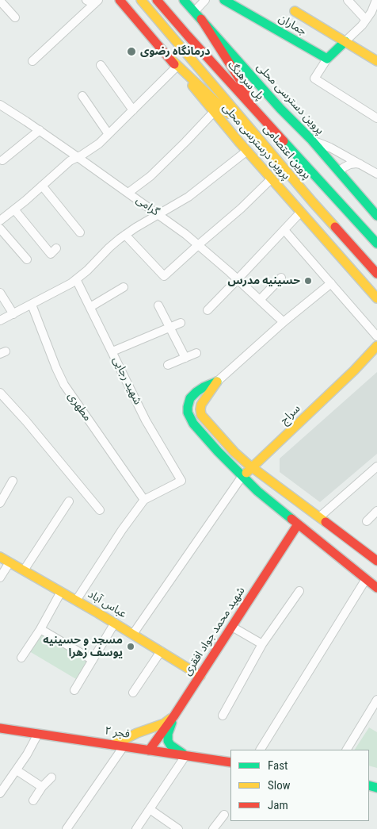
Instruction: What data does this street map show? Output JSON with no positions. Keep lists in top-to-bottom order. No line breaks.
{"streets":{"street":["جماران","پل سرهنگ","پروین دسترسی محلی","پروین درسترسی محلی","پروین اعتصامی","گرامی","شهید رجایی","مطهری","سراج","عباس آباد","شهید محمد جواد افقری","فجر ۲"]},"crossings":[["پل سرهنگ","پروین اعتصامی"],["شهید رجایی","مطهری"],["عباس آباد","شهید محمد جواد افقری"],["شهید محمد جواد افقری","فجر ۲"]],"places":["درمانگاه رضوی","حسینیه مدرس","مسجد و حسینیه یوسف زهرا"],"legend":["Fast","Slow","Jam"]}
